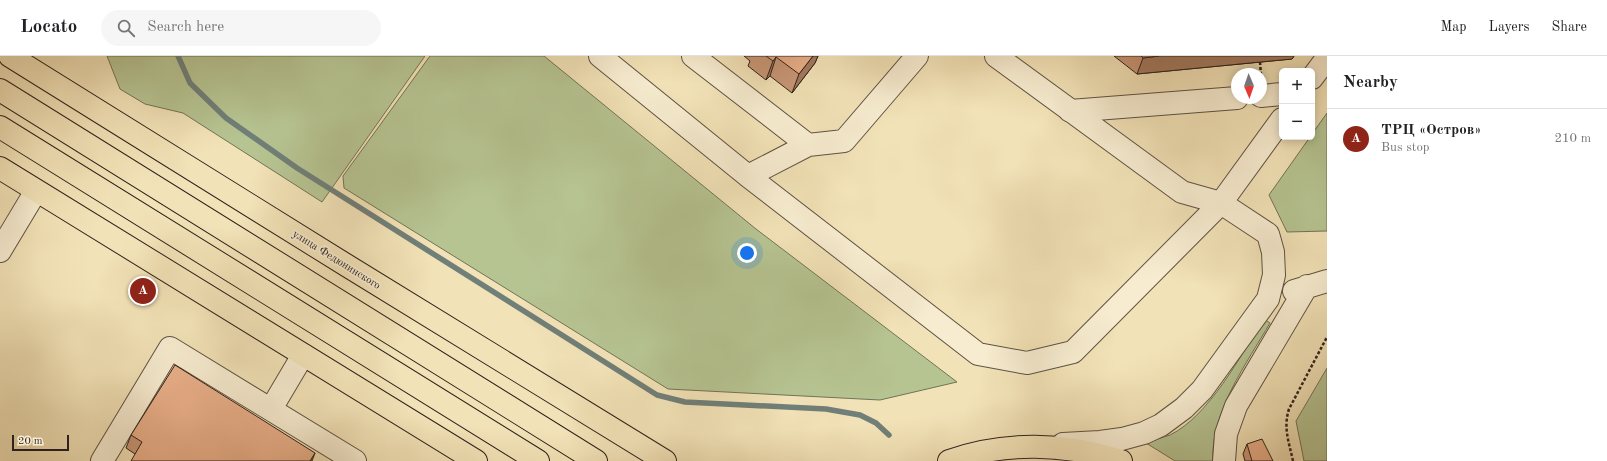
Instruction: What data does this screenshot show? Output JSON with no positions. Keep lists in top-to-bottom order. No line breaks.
{"streets":{"main road":["улица Федюнинского"]},"scale_bar":"20 m","north":"bottom","page":{"header":"Locato","search":"Search here","nav":["Map","Layers","Share"],"heading":"Nearby","map_buttons":["+","−"],"list":[{"mark":"A","name":"ТРЦ «Остров»","note":"Bus stop","value":"210 m"}],"pins":"A","scale":"20 m"}}
